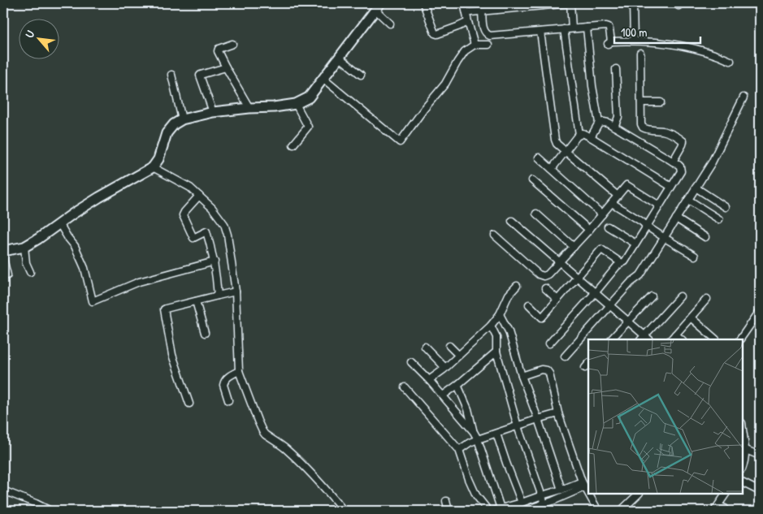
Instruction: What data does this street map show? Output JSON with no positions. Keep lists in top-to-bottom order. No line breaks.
{"scale_bar":"100 m","north":"top left"}
